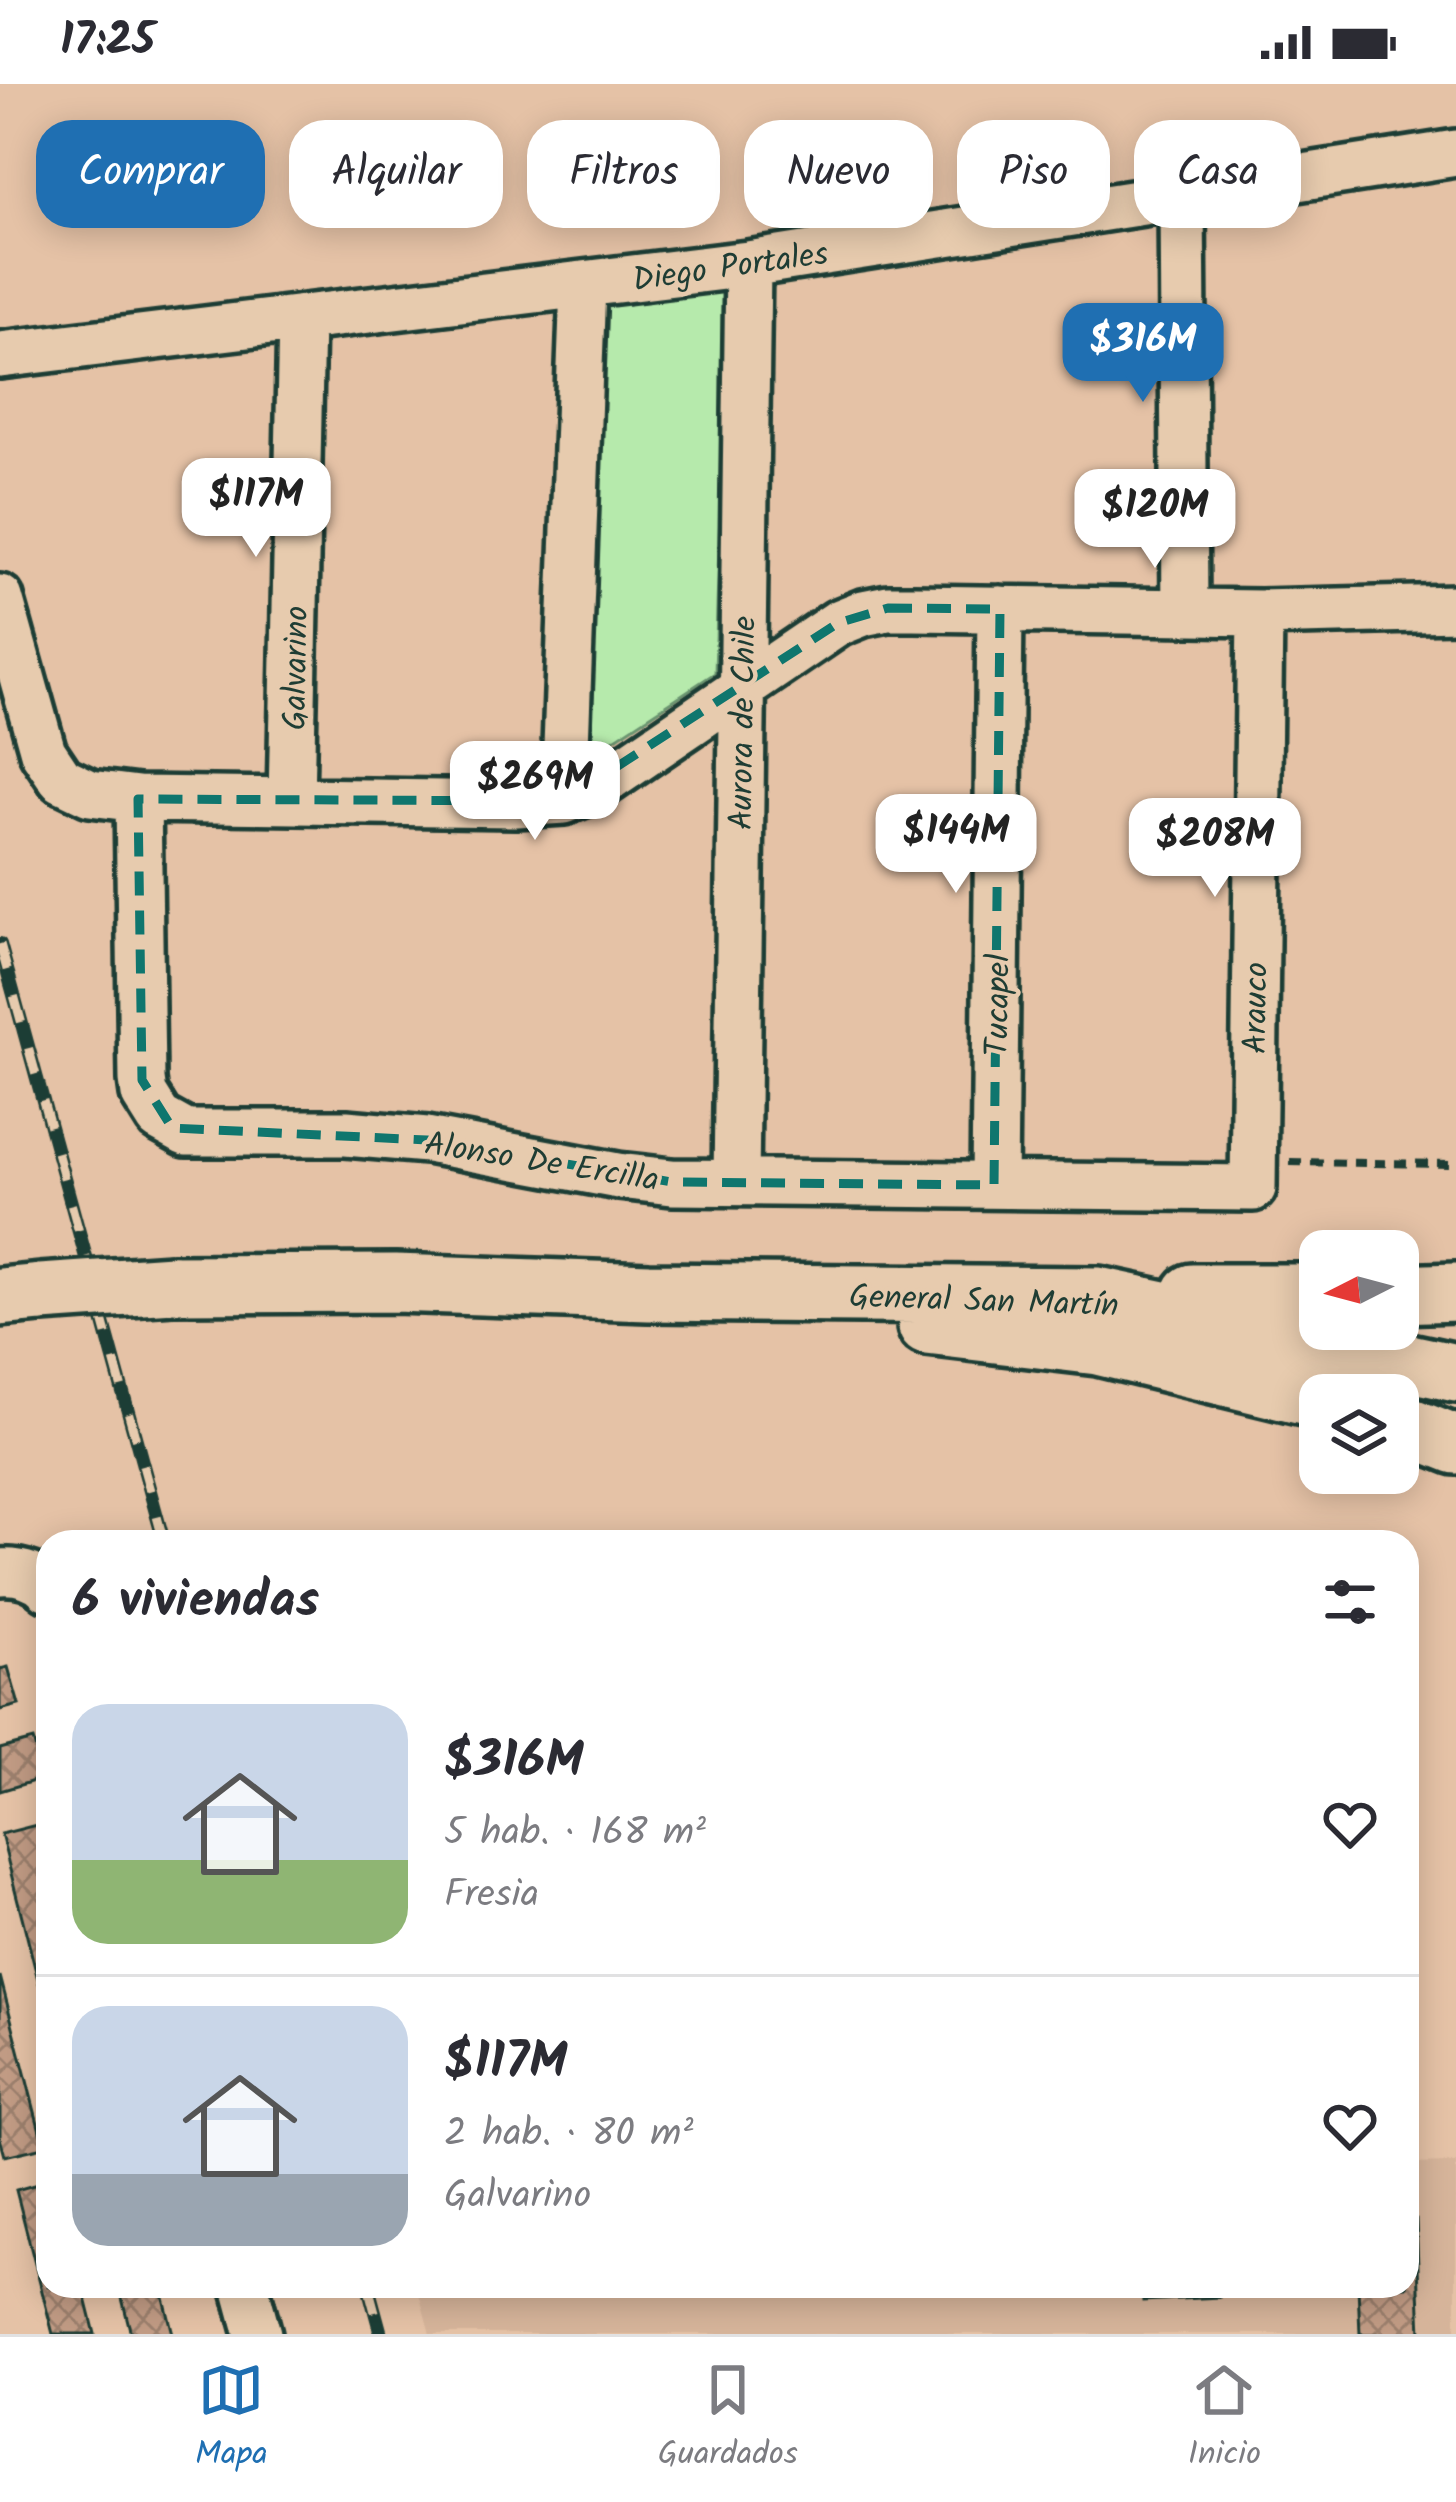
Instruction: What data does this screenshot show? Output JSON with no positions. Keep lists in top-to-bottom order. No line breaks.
{"streets":{"main road":["General San Martín"],"street":["Diego Portales","Galvarino","Aurora de Chile","Tucapel","Arauco","Alonso De Ercilla"]},"crossings":[["Diego Portales","Galvarino"],["Diego Portales","Aurora de Chile"],["Aurora de Chile","Alonso De Ercilla"],["Tucapel","Alonso De Ercilla"],["Arauco","Alonso De Ercilla"]],"north":"left","page":{"status":"17:25","chip":["Comprar","Alquilar","Filtros","Nuevo","Piso","Casa"],"price":["$316M","$117M","$120M","$269M","$144M","$208M"],"heading":"6 viviendas","list":[{"name":"$316M","note":"5 hab. · 168 m² · Fresia"},{"name":"$117M","note":"2 hab. · 80 m² · Galvarino"}],"tabs":["Mapa","Guardados","Inicio"]}}
